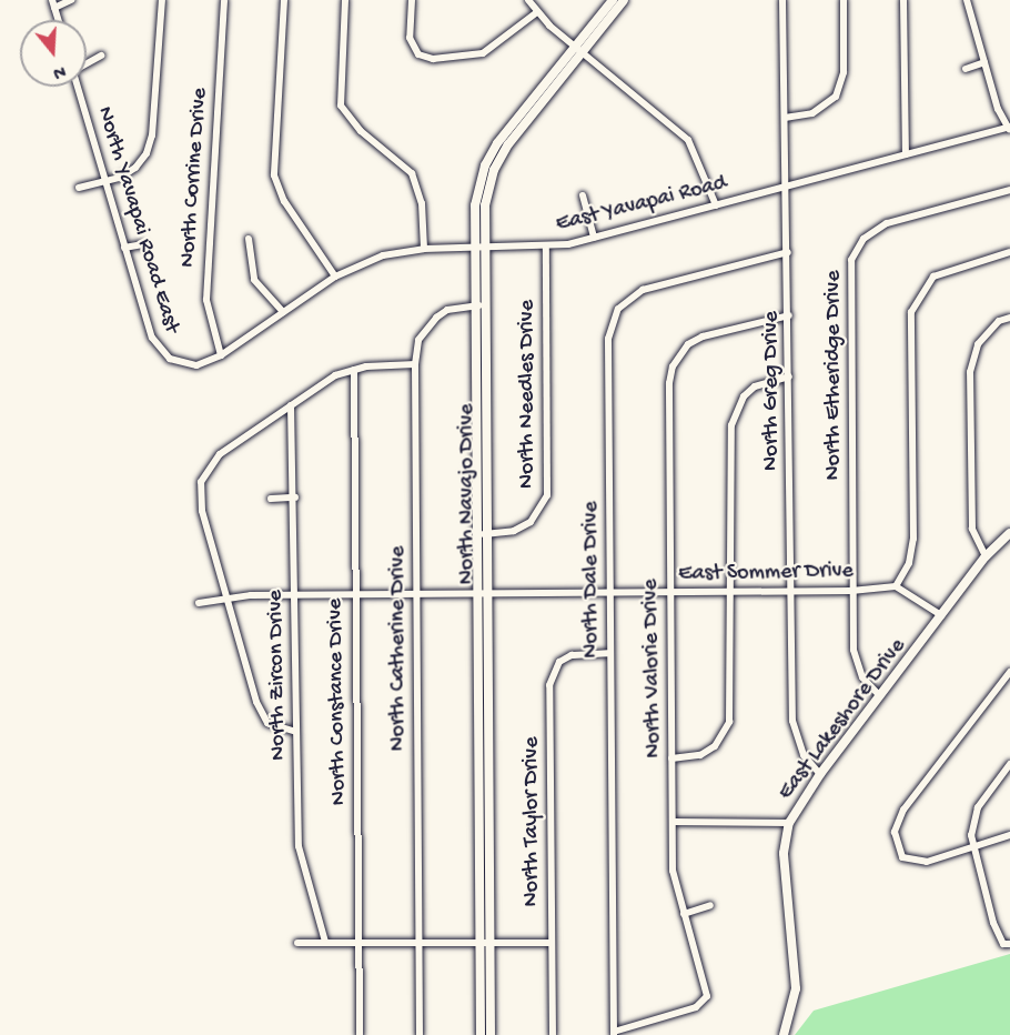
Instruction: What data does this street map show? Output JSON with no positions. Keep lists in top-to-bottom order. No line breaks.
{"streets":{"street":["North Corrine Drive","East Yavapai Road","North Yavapai Road East","North Etheridge Drive","North Greg Drive","North Needles Drive","North Navajo Drive","East Sommer Drive","North Dale Drive","North Catherine Drive","North Valorie Drive","North Zircon Drive","North Constance Drive","East Lakeshore Drive","North Taylor Drive"]},"crossings":[["North Corrine Drive","East Yavapai Road"],["East Yavapai Road","North Yavapai Road East"],["East Yavapai Road","North Greg Drive"],["East Yavapai Road","North Needles Drive"],["East Yavapai Road","North Navajo Drive"],["North Etheridge Drive","East Sommer Drive"],["North Etheridge Drive","East Lakeshore Drive"],["North Greg Drive","East Sommer Drive"],["North Greg Drive","North Dale Drive"],["North Greg Drive","North Valorie Drive"],["North Greg Drive","East Lakeshore Drive"],["North Needles Drive","North Navajo Drive"],["North Navajo Drive","East Sommer Drive"],["North Navajo Drive","North Catherine Drive"],["East Sommer Drive","North Dale Drive"],["East Sommer Drive","North Catherine Drive"],["East Sommer Drive","North Valorie Drive"],["East Sommer Drive","North Zircon Drive"],["East Sommer Drive","North Constance Drive"],["North Dale Drive","North Valorie Drive"],["North Dale Drive","North Taylor Drive"]],"north":"bottom"}
